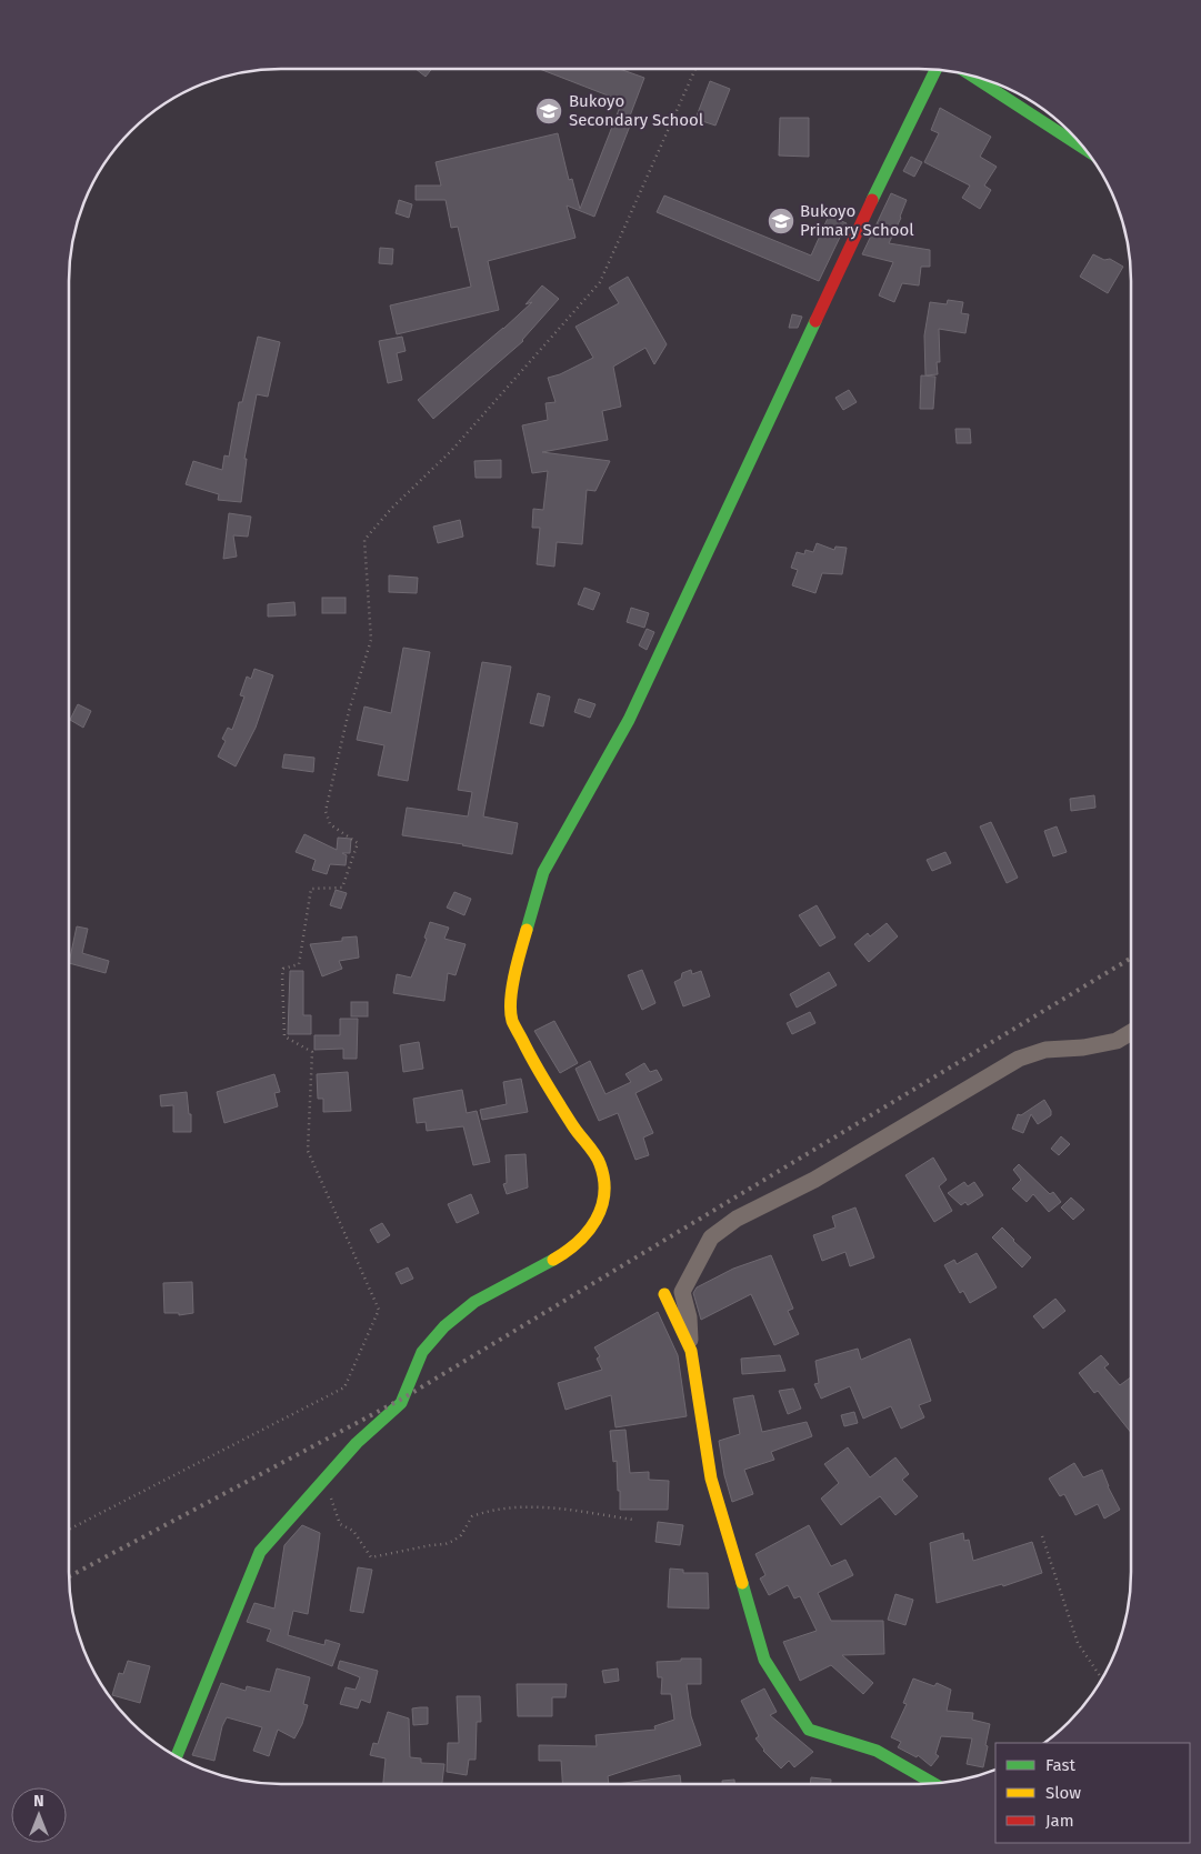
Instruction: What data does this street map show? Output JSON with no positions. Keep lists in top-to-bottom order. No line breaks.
{"places":{"school or university":["Bukoyo Secondary School","Bukoyo Primary School"]},"legend":["Fast","Slow","Jam"],"north":"top"}
